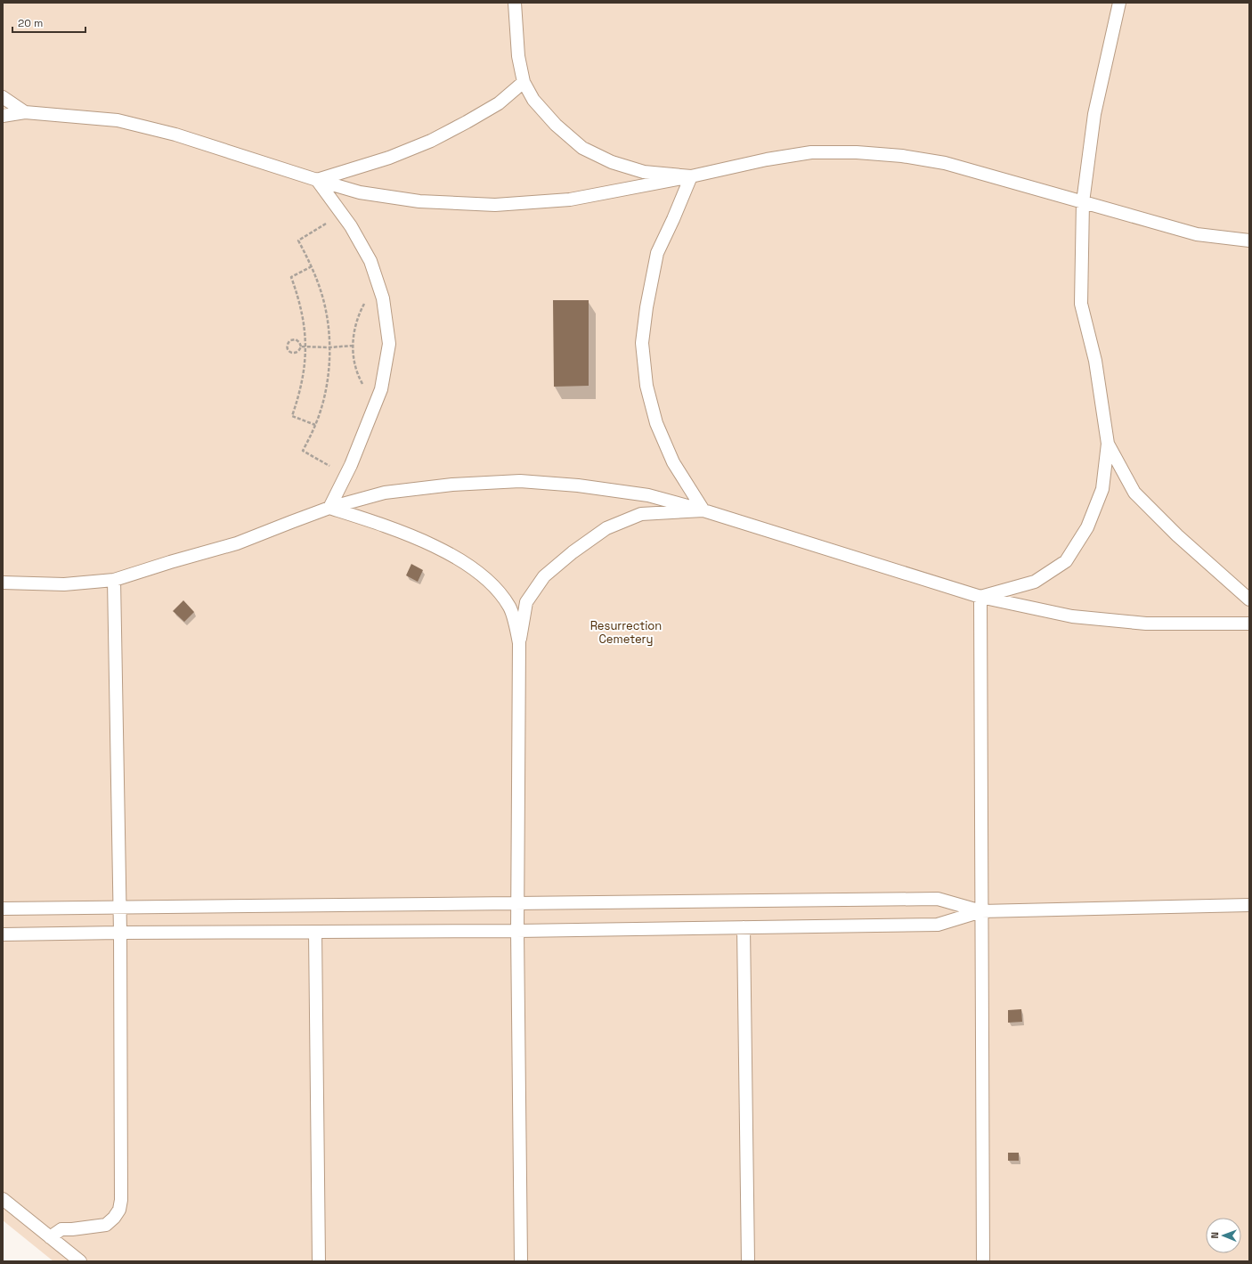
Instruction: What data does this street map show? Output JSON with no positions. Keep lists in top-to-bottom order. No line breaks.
{"parks":["Resurrection Cemetery"],"scale_bar":"20 m","north":"left"}
